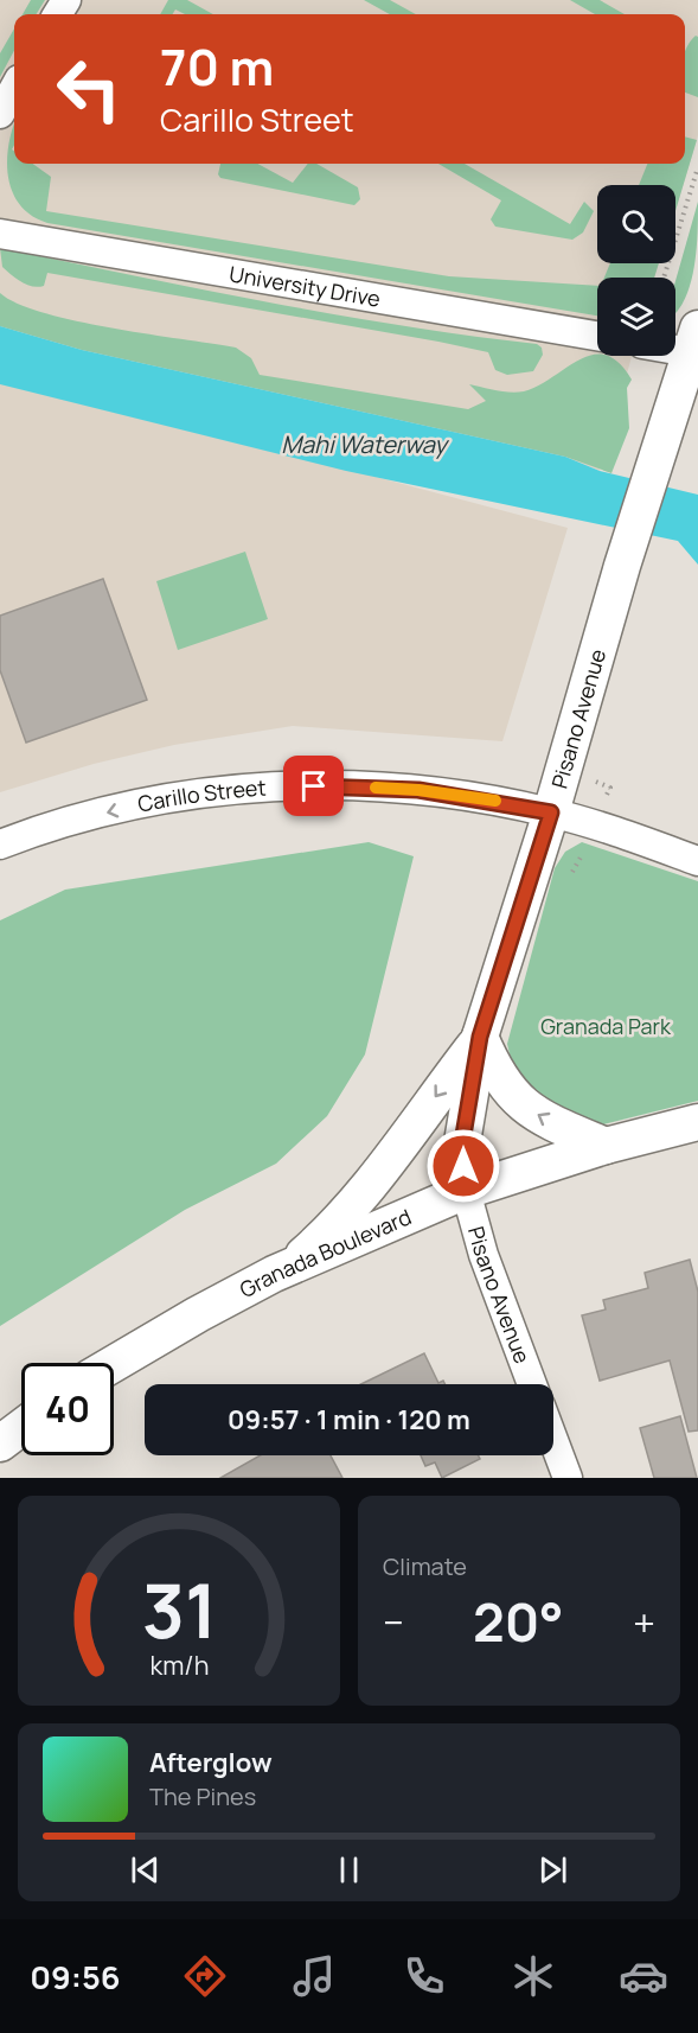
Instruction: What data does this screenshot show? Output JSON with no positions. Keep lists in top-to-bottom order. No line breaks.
{"streets":{"street":["University Drive","Pisano Avenue","Carillo Street","Granada Boulevard"]},"crossings":[["Pisano Avenue","Carillo Street"],["Pisano Avenue","Granada Boulevard"]],"one_way":["Carillo Street"],"water":["Mahi Waterway"],"parks":["Granada Park"],"page":{"turn":["70 m","Carillo Street"],"limit":"40","trip":"09:57 · 1 min · 120 m","tile":"Climate","heat":["−","20°","+"],"song":["Afterglow","The Pines"],"tabs":"09:56","gauge":["31","km/h"]}}
